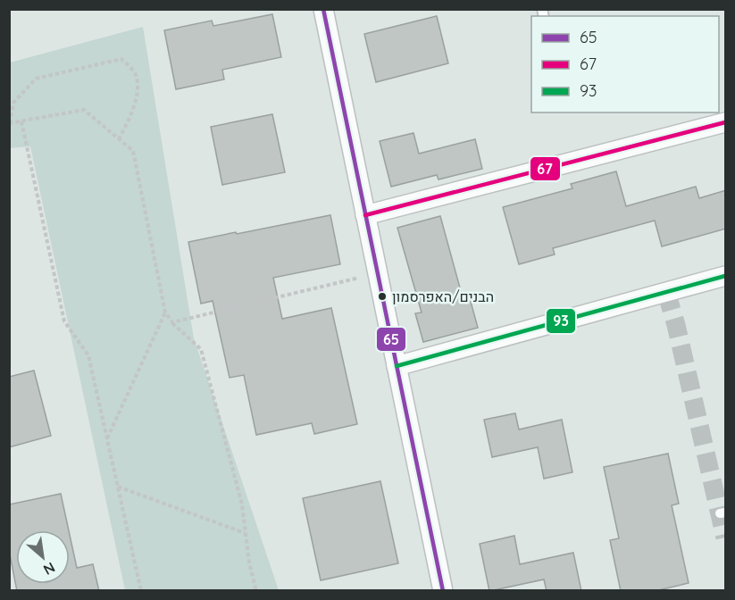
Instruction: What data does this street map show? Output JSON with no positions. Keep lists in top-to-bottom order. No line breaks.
{"places":["הבנים/האפרסמון"],"lines":["transit line 65","transit line 67","transit line 93"],"legend":["65","67","93"],"north":"bottom right"}
